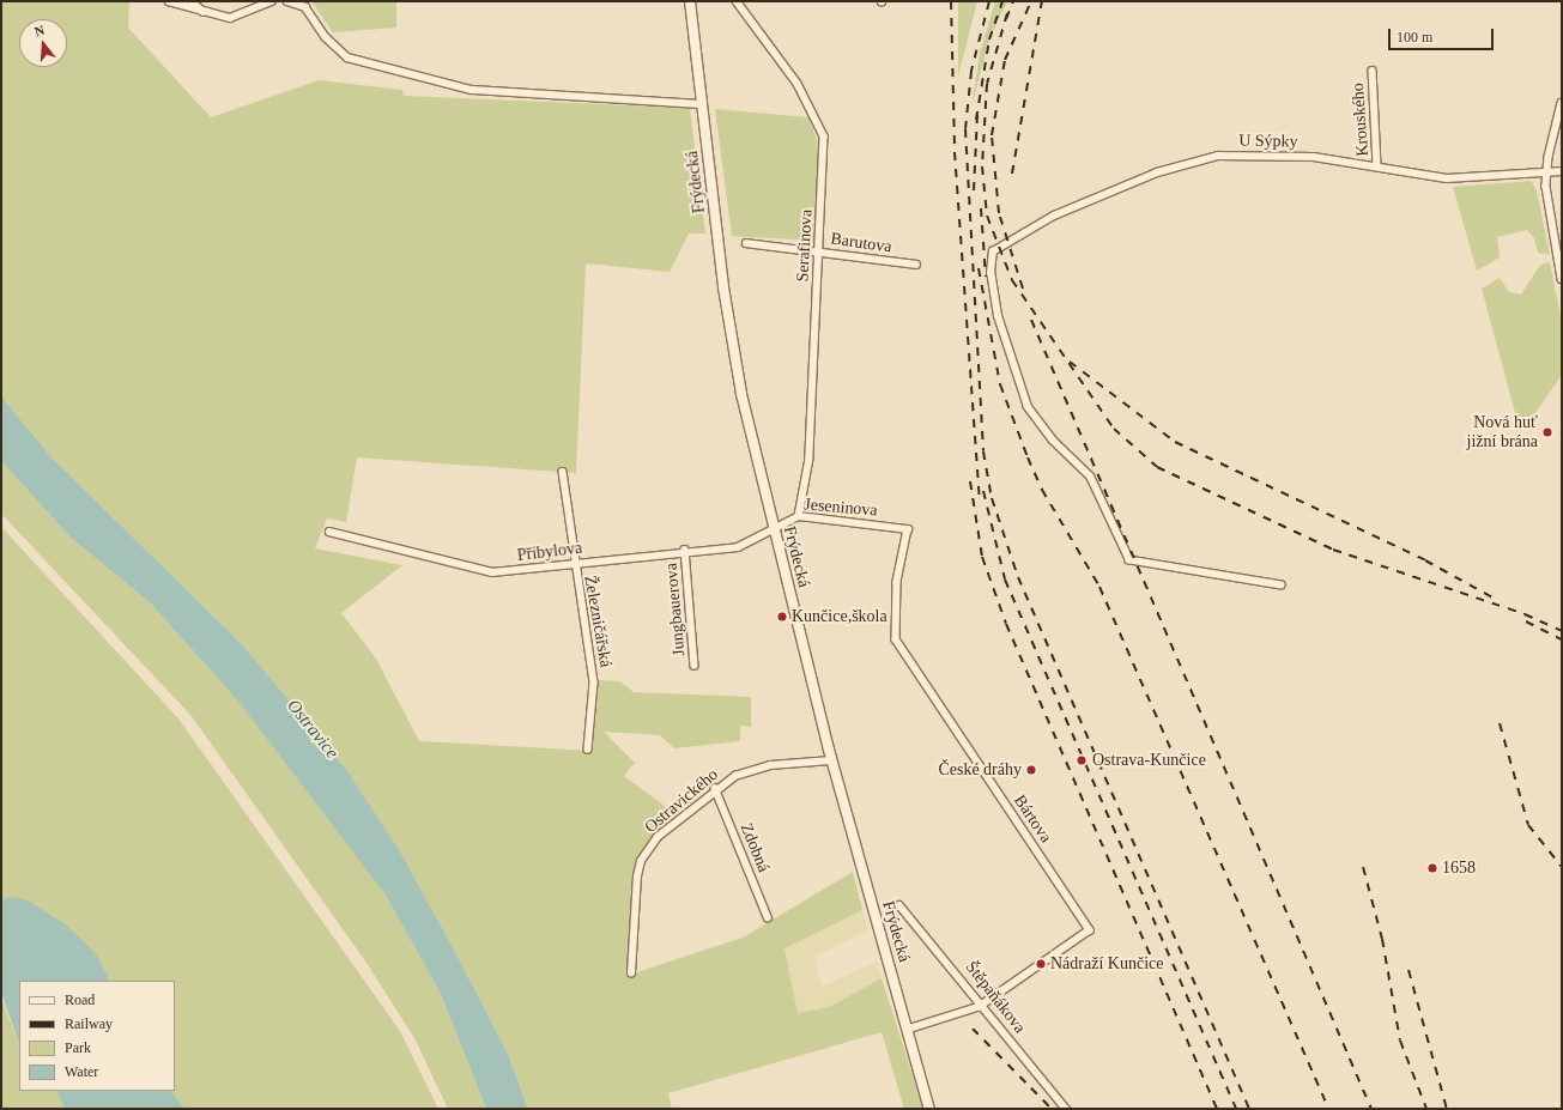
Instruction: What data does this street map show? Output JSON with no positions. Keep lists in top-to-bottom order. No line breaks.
{"streets":{"main road":["Frýdecká"],"street":["Krouského","U Sýpky","Barutova","Serafinova","Jeseninova","Přibylova","Jungbauerova","Železničářská","Ostravického","Bártova","Zdobná","Štěpaňákova"]},"crossings":[["Krouského","U Sýpky"],["Frýdecká","Jeseninova"],["Frýdecká","Přibylova"],["Frýdecká","Ostravického"],["Frýdecká","Bártova"],["Barutova","Serafinova"],["Serafinova","Jeseninova"],["Jeseninova","Přibylova"],["Jeseninova","Bártova"],["Přibylova","Jungbauerova"],["Přibylova","Železničářská"],["Ostravického","Zdobná"],["Bártova","Štěpaňákova"]],"water":["Ostravice"],"places":["Nová huť jižní brána","Kunčice,škola","Ostrava-Kunčice","České dráhy","1658","Nádraží Kunčice"],"legend":["Road","Railway","Park","Water"],"scale_bar":"100 m","north":"top"}
